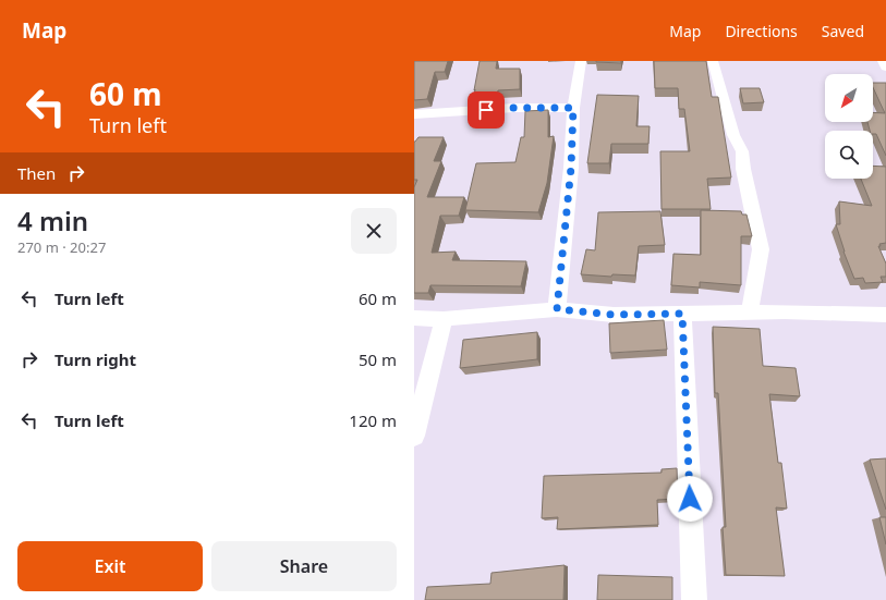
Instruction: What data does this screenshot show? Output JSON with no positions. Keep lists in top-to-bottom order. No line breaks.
{"north":"bottom left","page":{"header":"Map","nav":["Map","Directions","Saved"],"turn":["60 m","Turn left"],"then":"Then","heading":["4 min","270 m · 20:27"],"list":[{"name":"Turn left","value":"60 m"},{"name":"Turn right","value":"50 m"},{"name":"Turn left","value":"120 m"}],"buttons":["Exit","Share"]}}
